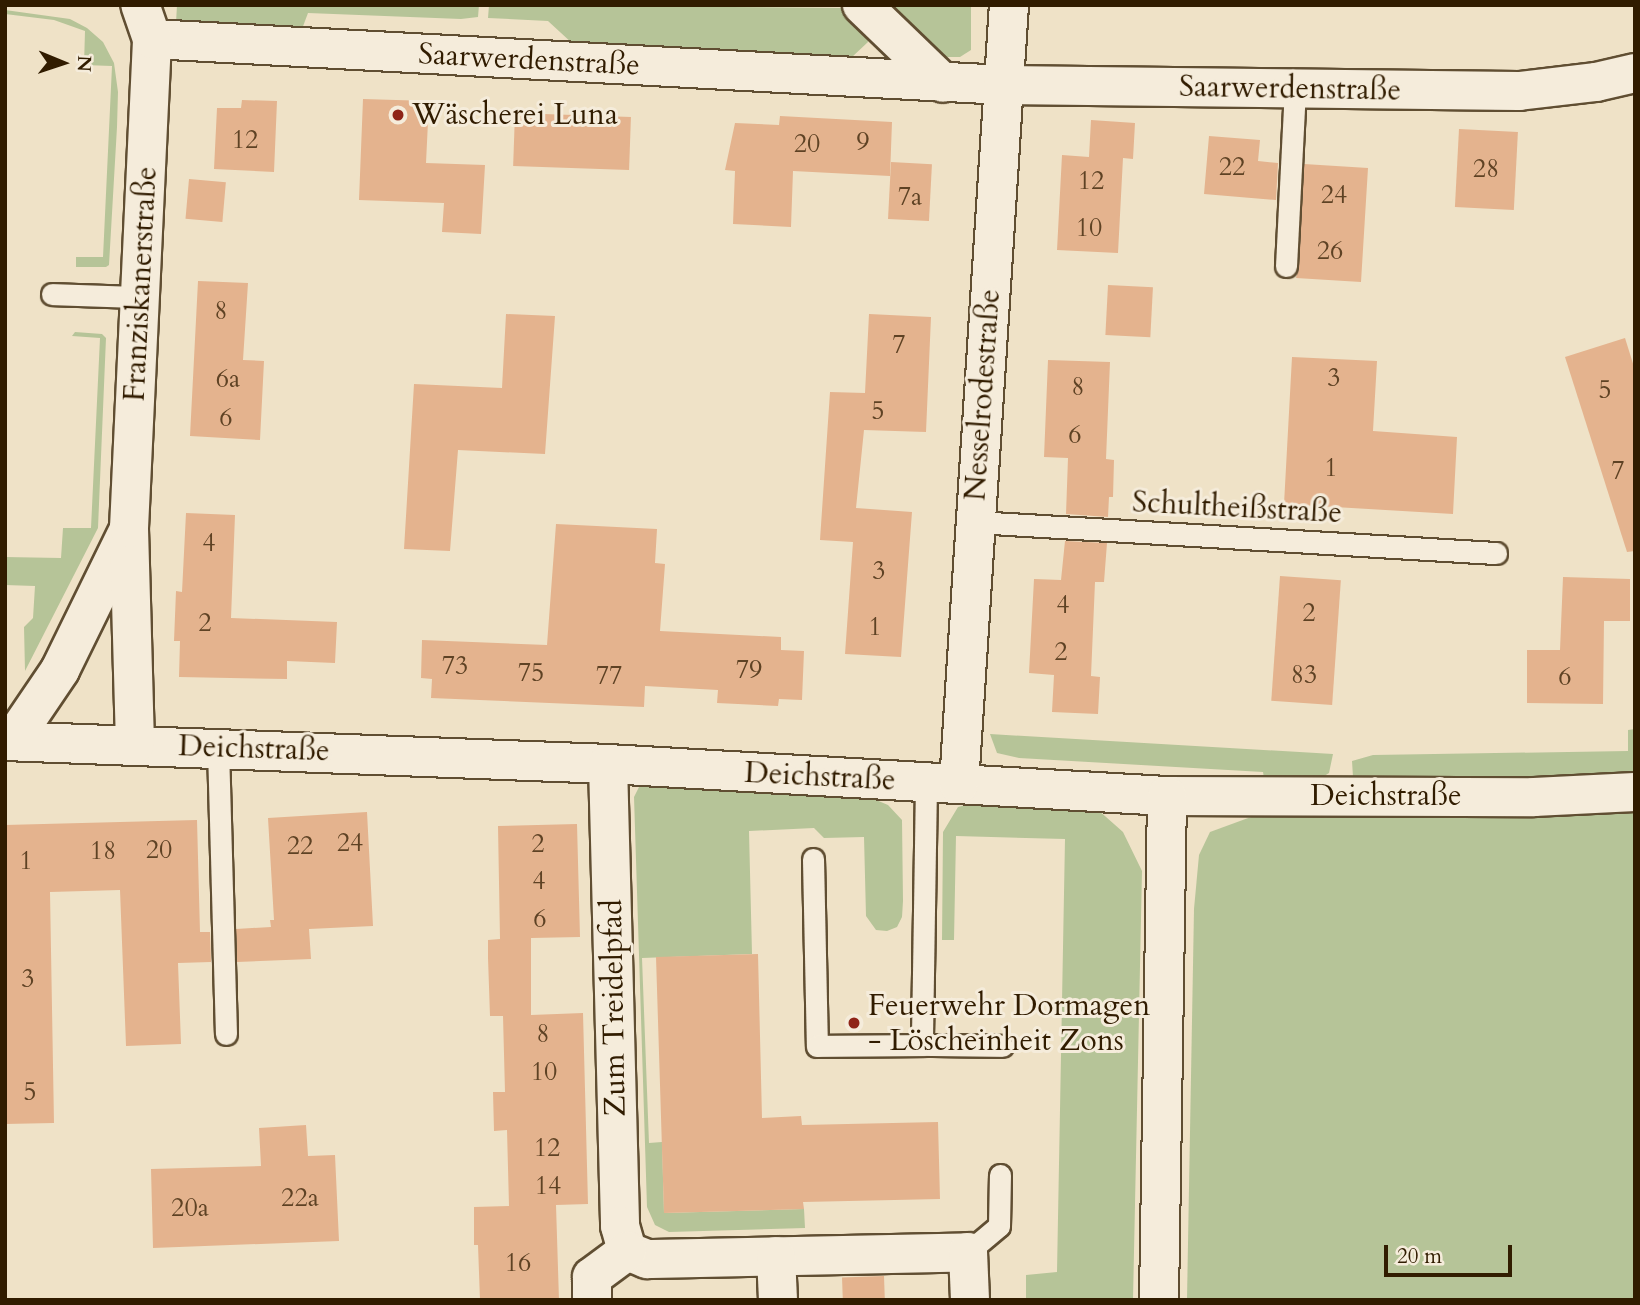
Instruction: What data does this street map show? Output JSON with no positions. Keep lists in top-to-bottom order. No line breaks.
{"streets":{"street":["Saarwerdenstraße","Franziskanerstraße","Nesselrodestraße","Deichstraße","Zum Treidelpfad"],"lane":["Schultheißstraße"]},"crossings":[["Saarwerdenstraße","Franziskanerstraße"],["Saarwerdenstraße","Nesselrodestraße"],["Franziskanerstraße","Deichstraße"],["Nesselrodestraße","Schultheißstraße"],["Nesselrodestraße","Deichstraße"],["Deichstraße","Zum Treidelpfad"]],"places":["Wäscherei Luna","Feuerwehr Dormagen - Löscheinheit Zons"],"house_numbers":["12","9","20","22","28","12","24","7a","10","26","8","7","3","6a","8","5","5","6","6","1","7","4","3","4","2","2","1","2","73","79","75","83","77","6","24","2","22","20","18","1","4","6","3","8","10","5","12","14","22a","20a","16"],"scale_bar":"20 m","north":"right"}
